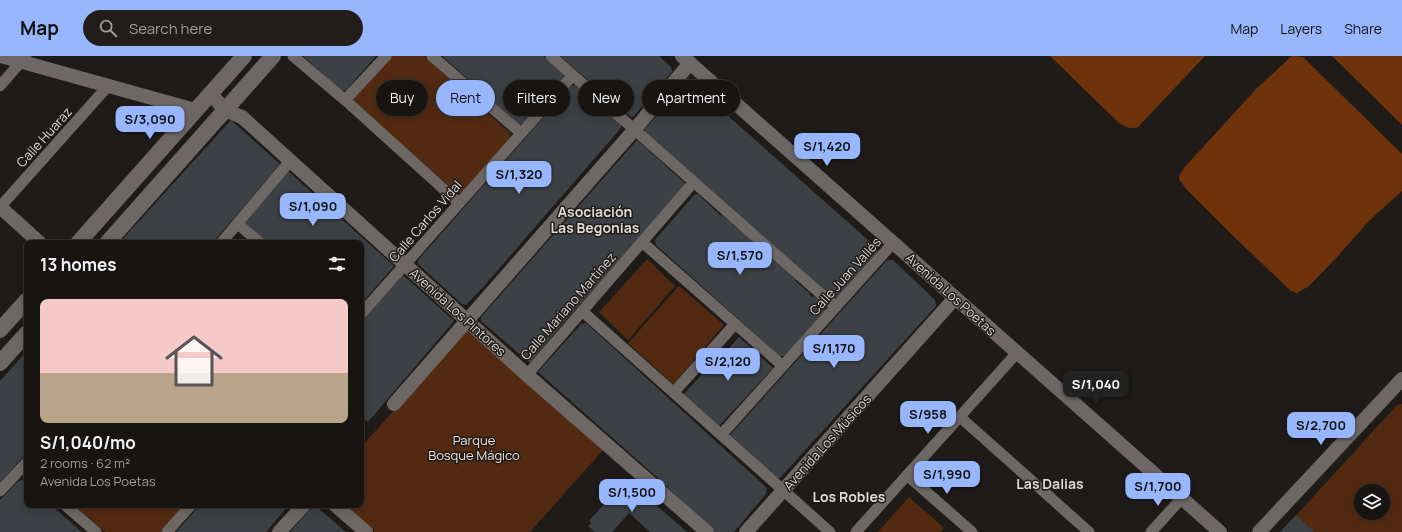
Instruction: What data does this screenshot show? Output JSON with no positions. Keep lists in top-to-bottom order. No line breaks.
{"streets":{"street":["Calle Huaraz","Calle Carlos Vidal","Calle Juan Vallés","Avenida Los Poetas","Calle Mariano Martínez","Avenida Los Pintores","Avenida Los Músicos"]},"crossings":[["Calle Carlos Vidal","Avenida Los Pintores"],["Calle Juan Vallés","Avenida Los Poetas"],["Avenida Los Poetas","Avenida Los Músicos"],["Calle Mariano Martínez","Avenida Los Pintores"]],"districts":["Asociación Las Begonias","Las Dalias","Los Robles"],"parks":["Parque Bosque Mágico"],"page":{"header":"Map","search":"Search here","nav":["Map","Layers","Share"],"chip":["Buy","Rent","Filters","New","Apartment"],"price":["S/3,090","S/1,420","S/1,320","S/1,090","S/1,570","S/1,170","S/2,120","S/1,040","S/958","S/2,700","S/1,990","S/1,700","S/1,500"],"heading":"13 homes","list":[{"name":"S/1,040/mo","note":"2 rooms · 62 m² · Avenida Los Poetas"}]}}
